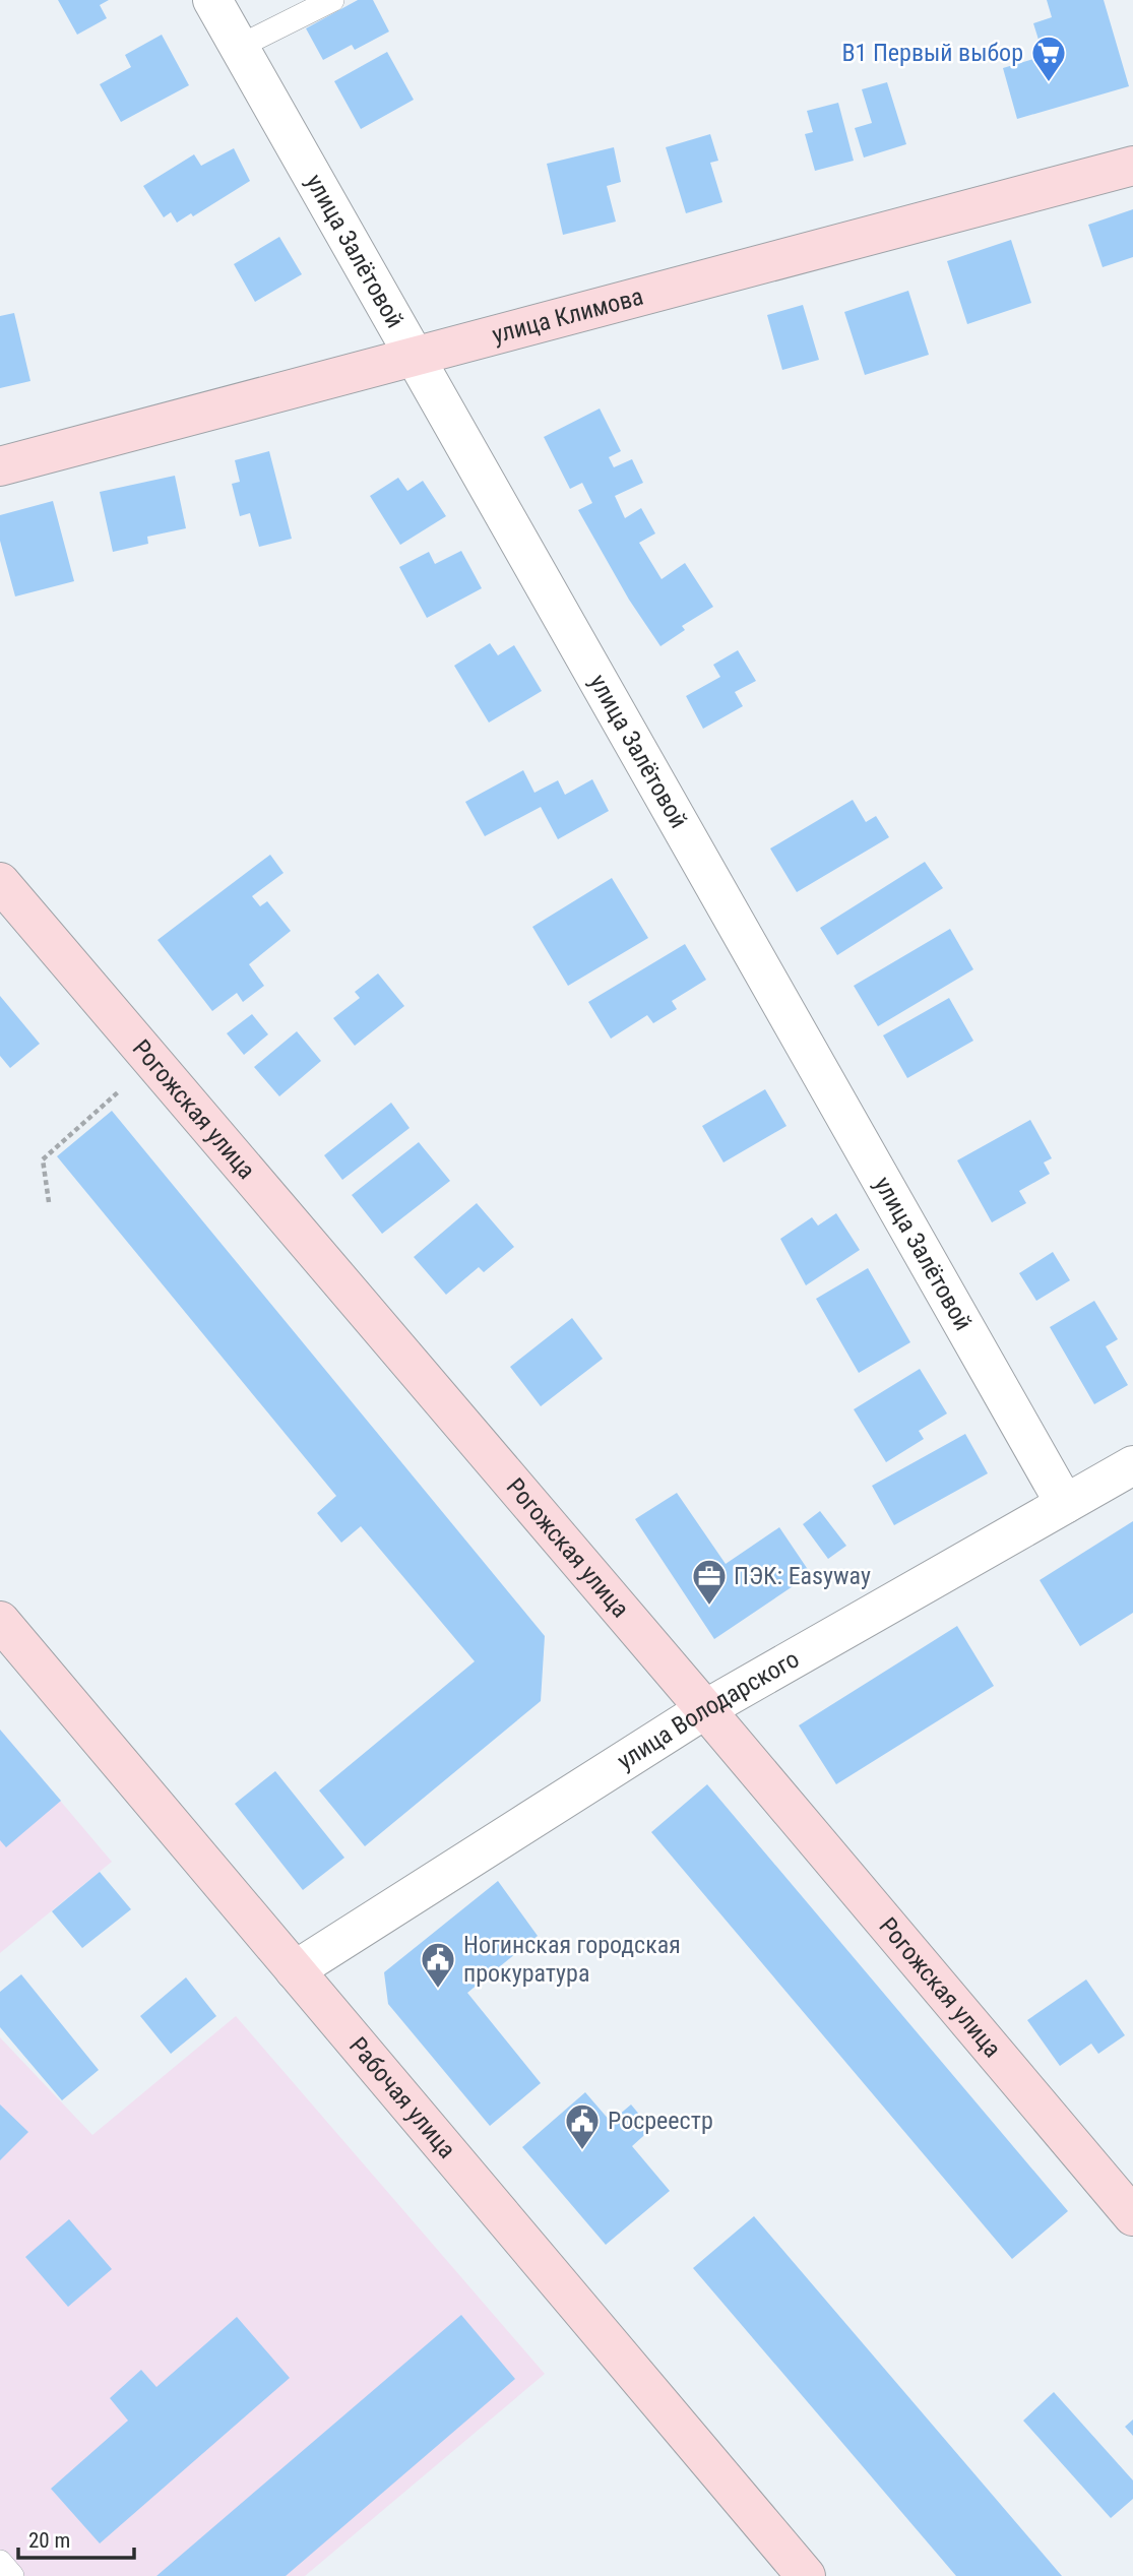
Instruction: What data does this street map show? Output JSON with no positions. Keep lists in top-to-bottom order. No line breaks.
{"streets":{"main road":["улица Климова","Рогожская улица","Рабочая улица"],"street":["улица Залётовой","улица Володарского"]},"crossings":[["улица Залётовой","улица Климова"],["улица Залётовой","улица Володарского"],["Рогожская улица","улица Володарского"],["улица Володарского","Рабочая улица"]],"places":{"supermarket":["В1 Первый выбор"],"office":["ПЭК: Easyway"],"public building":["Ногинская городская прокуратура","Росреестр"]},"scale_bar":"20 m"}
